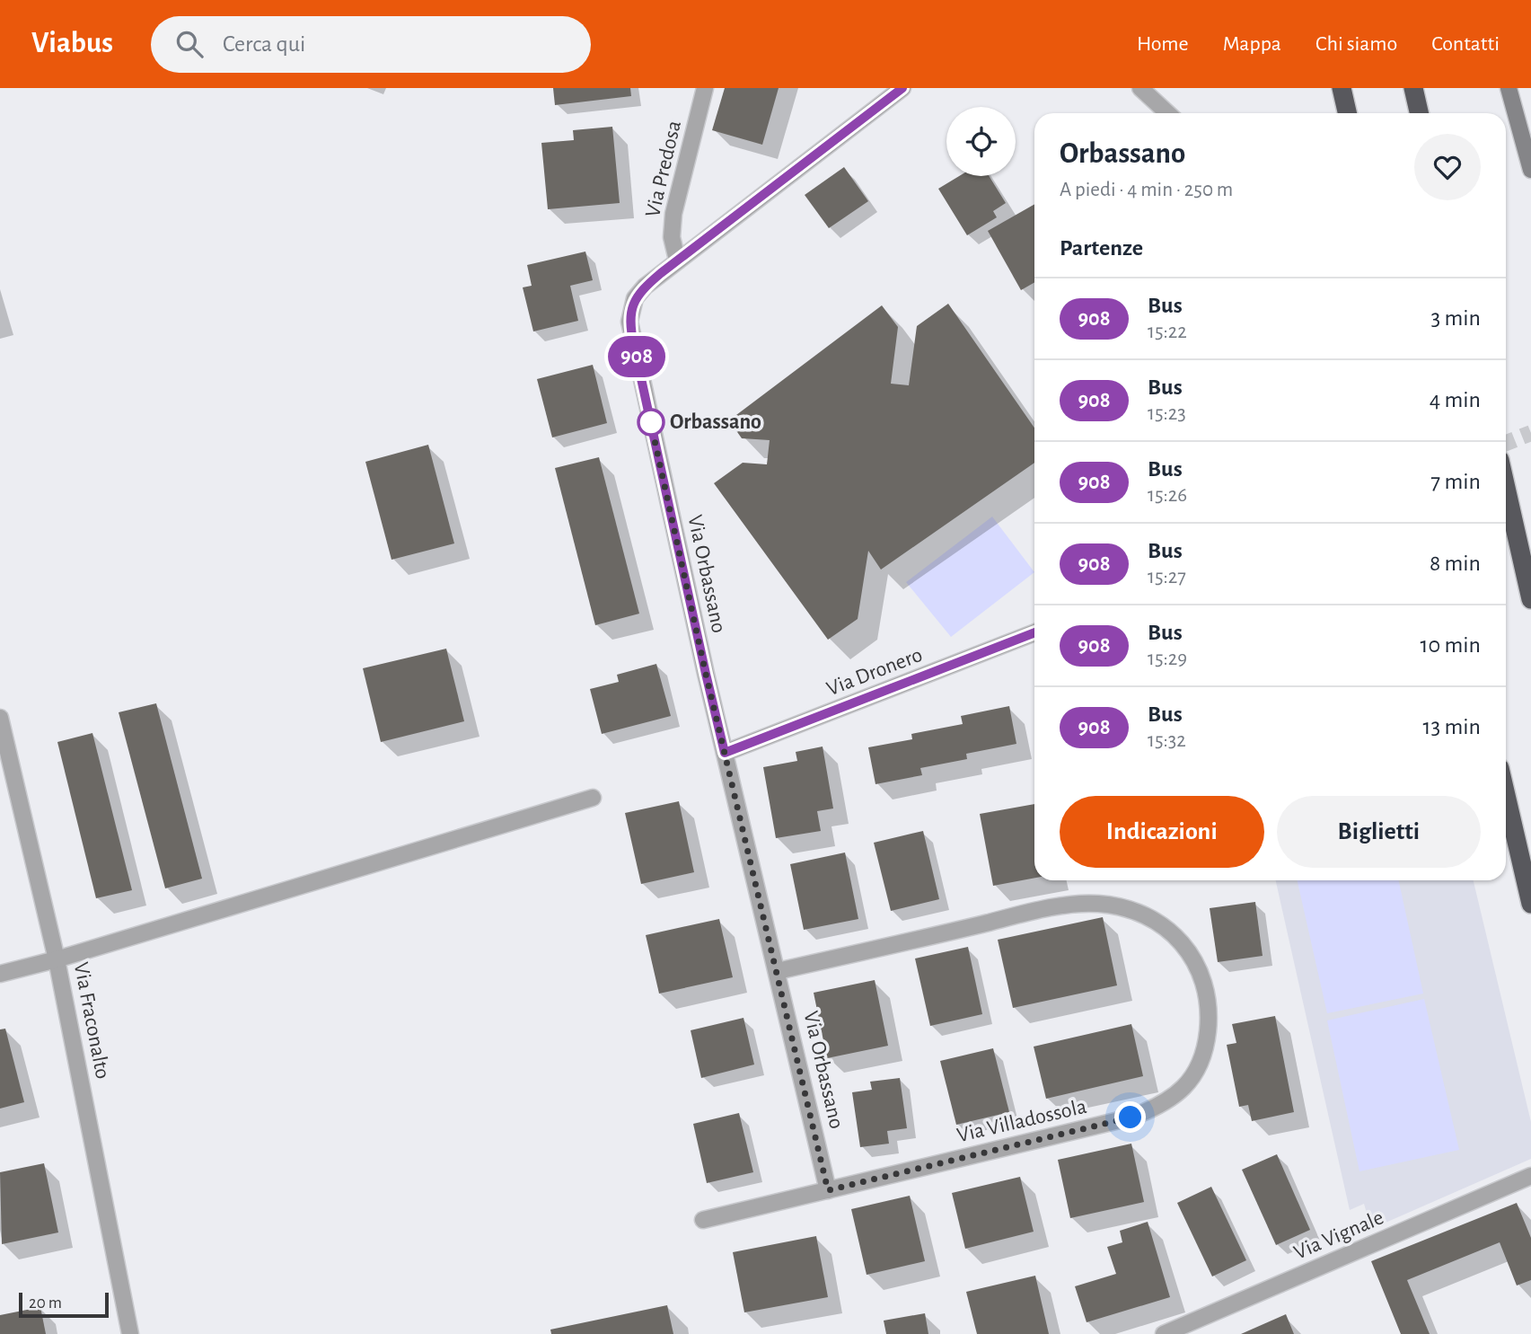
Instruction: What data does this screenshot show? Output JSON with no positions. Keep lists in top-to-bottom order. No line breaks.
{"streets":{"street":["Via Predosa","Via Orbassano","Via Dronero","Via Fraconalto","Via Villadossola","Via Vignale"]},"crossings":[["Via Predosa","Via Orbassano"],["Via Orbassano","Via Dronero"],["Via Orbassano","Via Villadossola"]],"places":["Orbassano"],"lines":["bus line 908"],"scale_bar":"20 m","page":{"header":"Viabus","search":"Cerca qui","nav":["Home","Mappa","Chi siamo","Contatti"],"on_map":"908","heading":[["Orbassano","A piedi · 4 min · 250 m"],"Partenze"],"list":[{"mark":"908","name":"Bus","note":"15:22","value":"3 min"},{"mark":"908","name":"Bus","note":"15:23","value":"4 min"},{"mark":"908","name":"Bus","note":"15:26","value":"7 min"},{"mark":"908","name":"Bus","note":"15:27","value":"8 min"},{"mark":"908","name":"Bus","note":"15:29","value":"10 min"},{"mark":"908","name":"Bus","note":"15:32","value":"13 min"}],"buttons":["Indicazioni","Biglietti"],"scale":"20 m"}}
